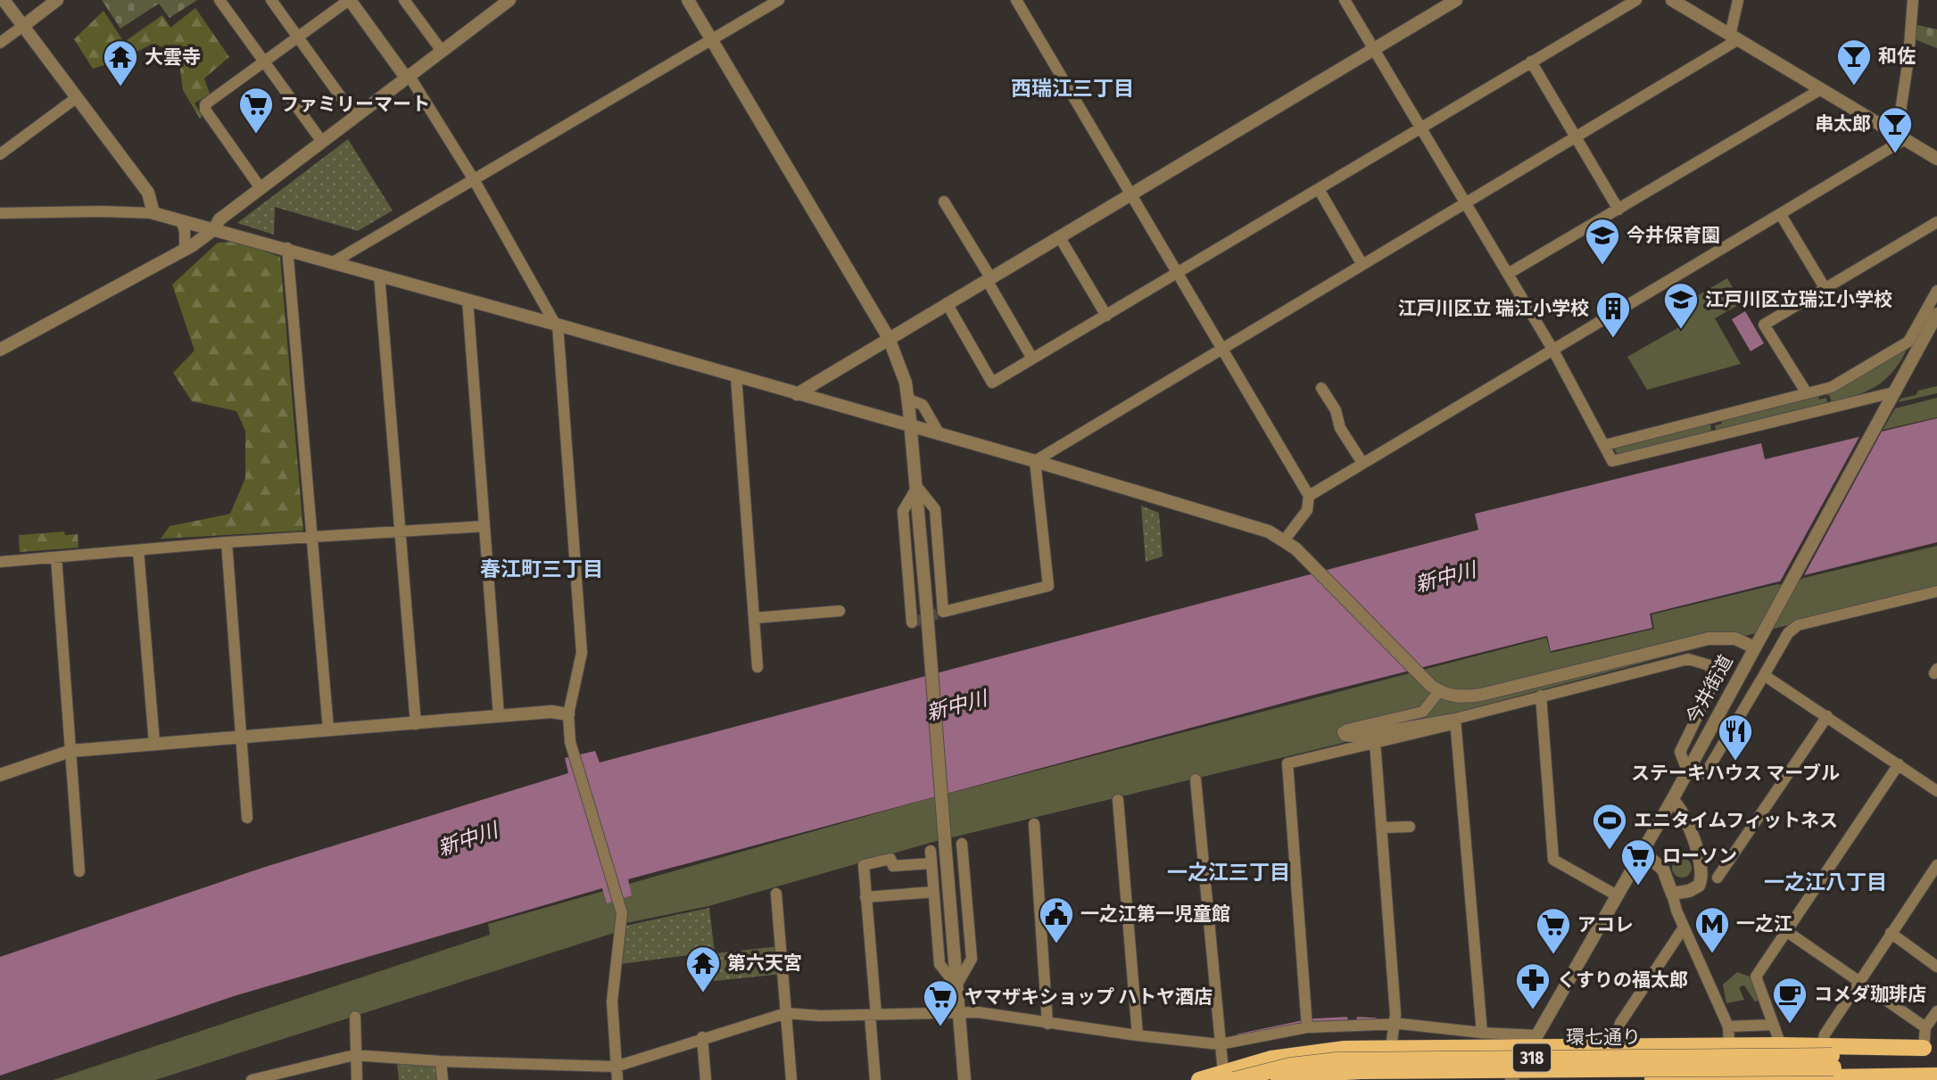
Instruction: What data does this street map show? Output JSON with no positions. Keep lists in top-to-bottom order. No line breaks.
{"streets":{"main road":["環七通り","318"],"street":["今井街道"]},"districts":["西瑞江三丁目","春江町三丁目","一之江三丁目","一之江八丁目"],"water":["新中川"],"places":{"bar":["和佐","串太郎"],"temple":["大雲寺","第六天宮"],"supermarket":["ファミリーマート","ローソン","アコレ","ヤマザキショップ ハトヤ酒店"],"school or university":["今井保育園","江戸川区立瑞江小学校"],"building":["江戸川区立 瑞江小学校"],"restaurant":["ステーキハウス マーブル"],"sports":["エニタイムフィットネス"],"public building":["一之江第一児童館"],"metro station":["一之江"],"pharmacy":["くすりの福太郎"],"cafe":["コメダ珈琲店"]}}
